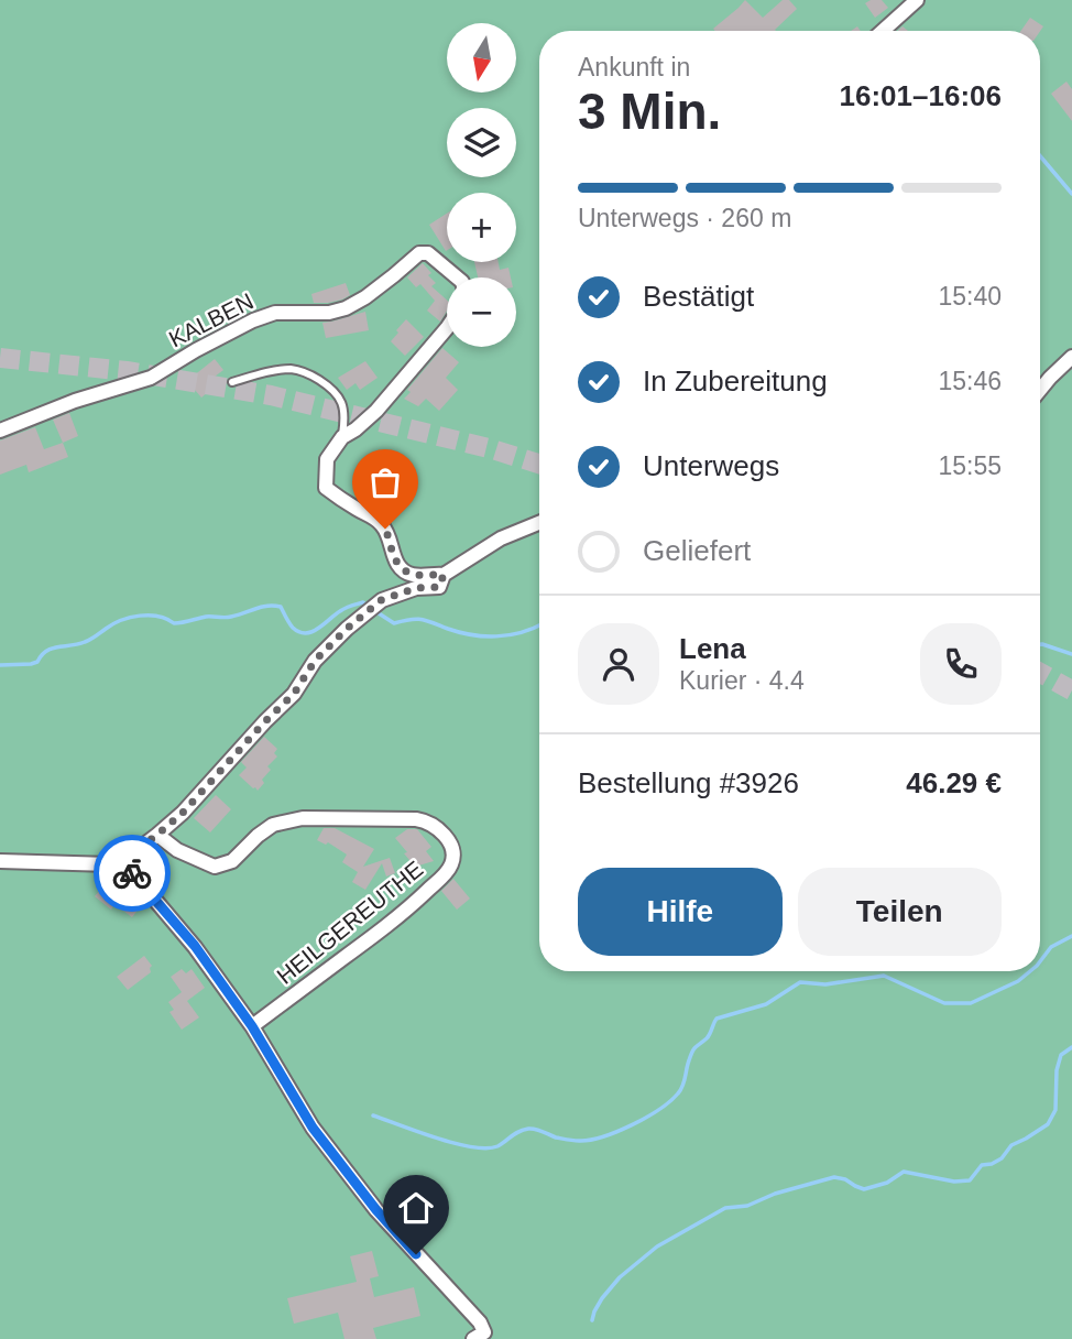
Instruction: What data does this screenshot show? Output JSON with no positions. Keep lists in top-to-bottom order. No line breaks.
{"streets":{"street":["KALBEN","HEILGEREUTHE"]},"north":"bottom","page":{"map_buttons":["+","−"],"heading":["3 Min.","Ankunft in","16:01–16:06"],"panel":["Lena","Kurier · 4.4","Bestellung #3926","46.29 €"],"bar":"Unterwegs · 260 m","list":[["Bestätigt","15:40"],["In Zubereitung","15:46"],["Unterwegs","15:55"],"Geliefert"],"buttons":["Hilfe","Teilen"]}}
